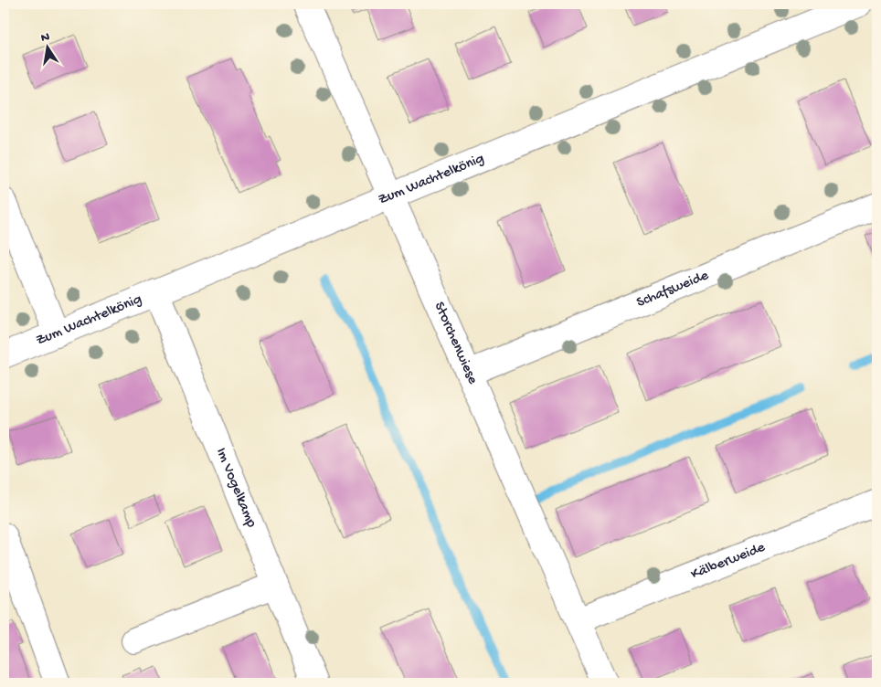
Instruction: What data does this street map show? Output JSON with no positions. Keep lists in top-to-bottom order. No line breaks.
{"streets":{"street":["Zum Wachtelkönig","Schafsweide","Storchenwiese","Im Vogelkamp","Kälberweide"]},"crossings":[["Zum Wachtelkönig","Storchenwiese"],["Zum Wachtelkönig","Im Vogelkamp"],["Schafsweide","Storchenwiese"],["Storchenwiese","Kälberweide"]],"north":"top"}
